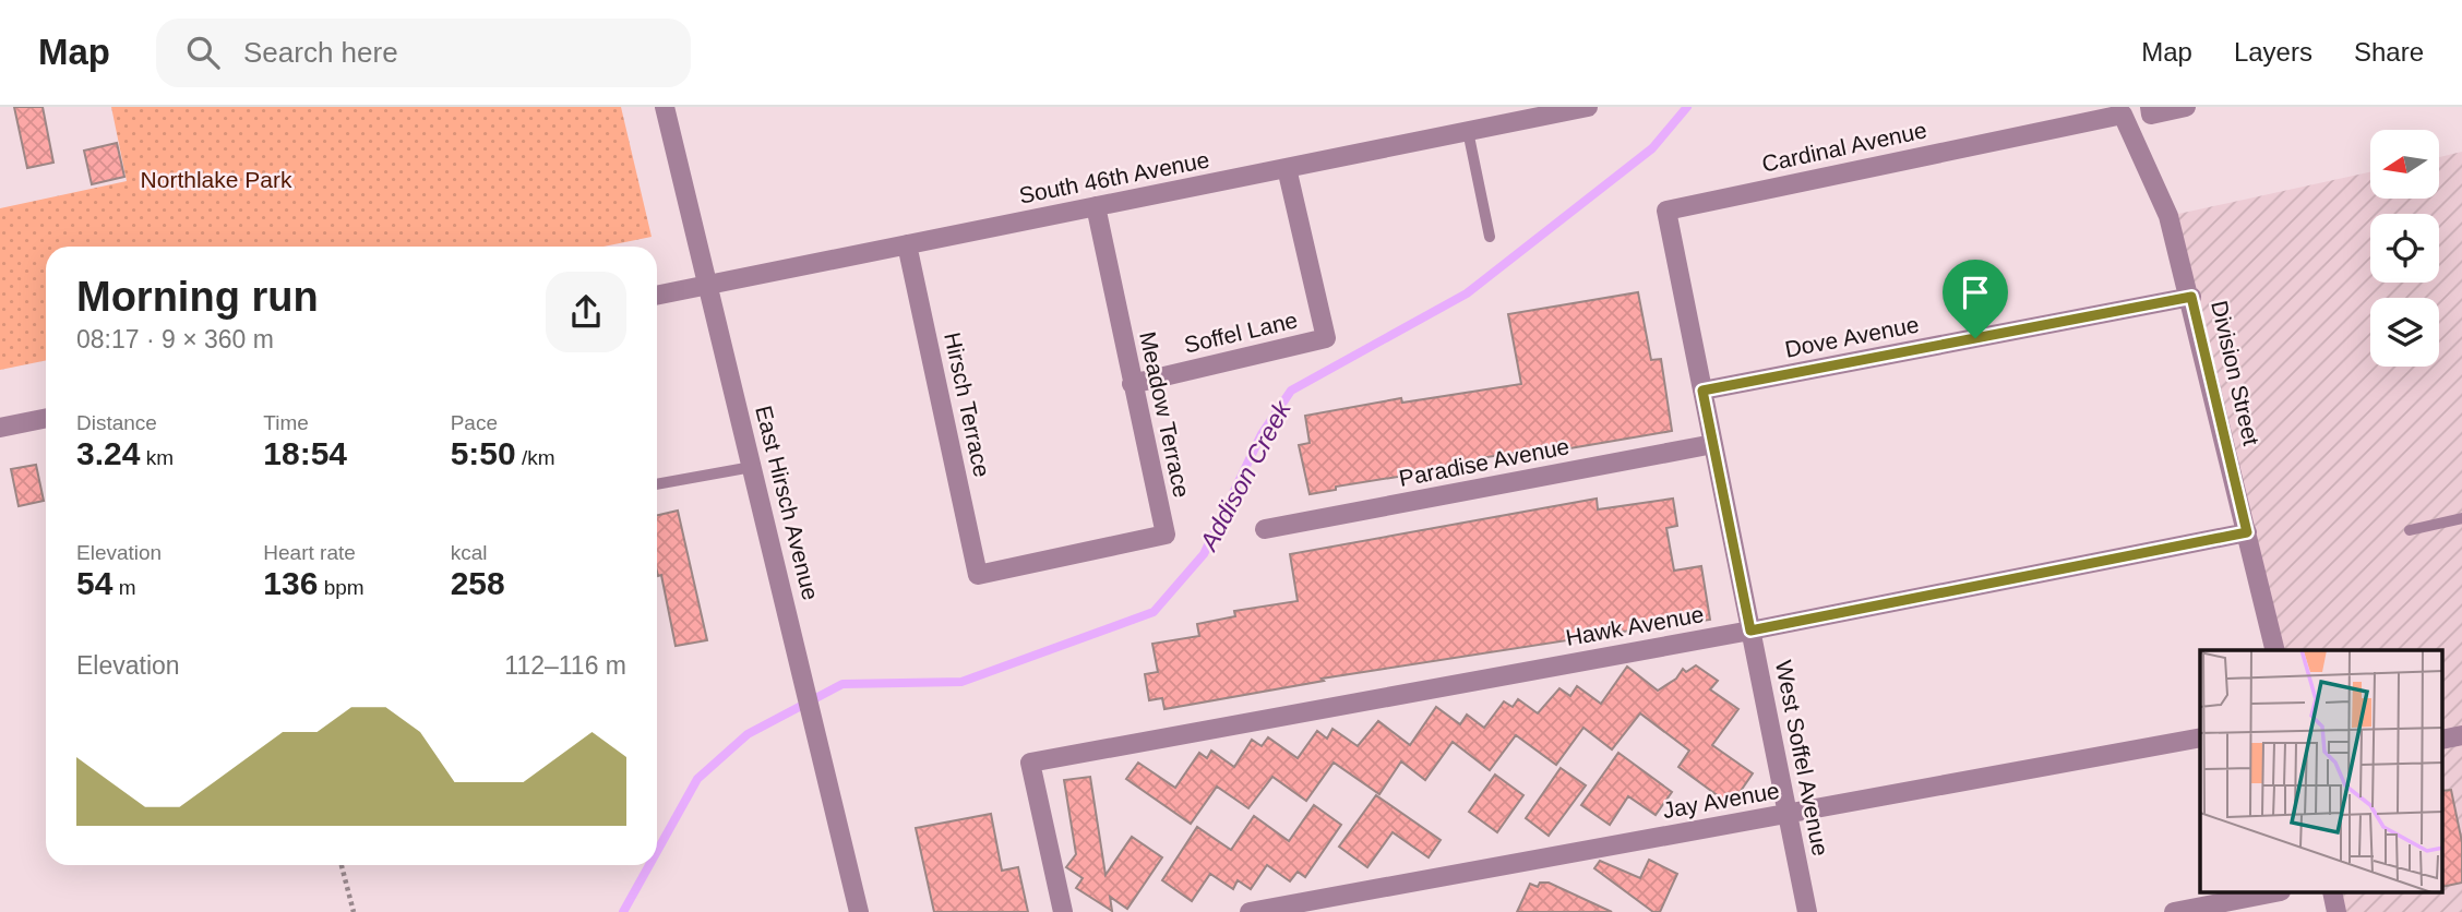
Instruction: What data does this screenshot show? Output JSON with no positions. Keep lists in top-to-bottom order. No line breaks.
{"streets":{"street":["Cardinal Avenue","South 46th Avenue","Soffel Lane","Dove Avenue","Division Street","Hirsch Terrace","Meadow Terrace","Paradise Avenue","East Hirsch Avenue","Hawk Avenue","West Soffel Avenue","Jay Avenue"]},"crossings":[["Cardinal Avenue","Division Street"],["Cardinal Avenue","West Soffel Avenue"],["South 46th Avenue","Soffel Lane"],["South 46th Avenue","Hirsch Terrace"],["South 46th Avenue","Meadow Terrace"],["South 46th Avenue","East Hirsch Avenue"],["Soffel Lane","Meadow Terrace"],["Dove Avenue","Division Street"],["Dove Avenue","West Soffel Avenue"],["Division Street","Hawk Avenue"],["Hirsch Terrace","Meadow Terrace"],["Paradise Avenue","West Soffel Avenue"],["Hawk Avenue","West Soffel Avenue"],["West Soffel Avenue","Jay Avenue"]],"water":["Addison Creek"],"parks":["Northlake Park"],"north":"left","page":{"header":"Map","search":"Search here","nav":["Map","Layers","Share"],"heading":["Morning run","08:17 · 9 × 360 m"],"stats":[["Distance","3.24 km"],["Time","18:54"],["Pace","5:50 /km"],["Elevation","54 m"],["Heart rate","136 bpm"],["kcal","258"]],"chart":["Elevation","112–116 m"]}}
